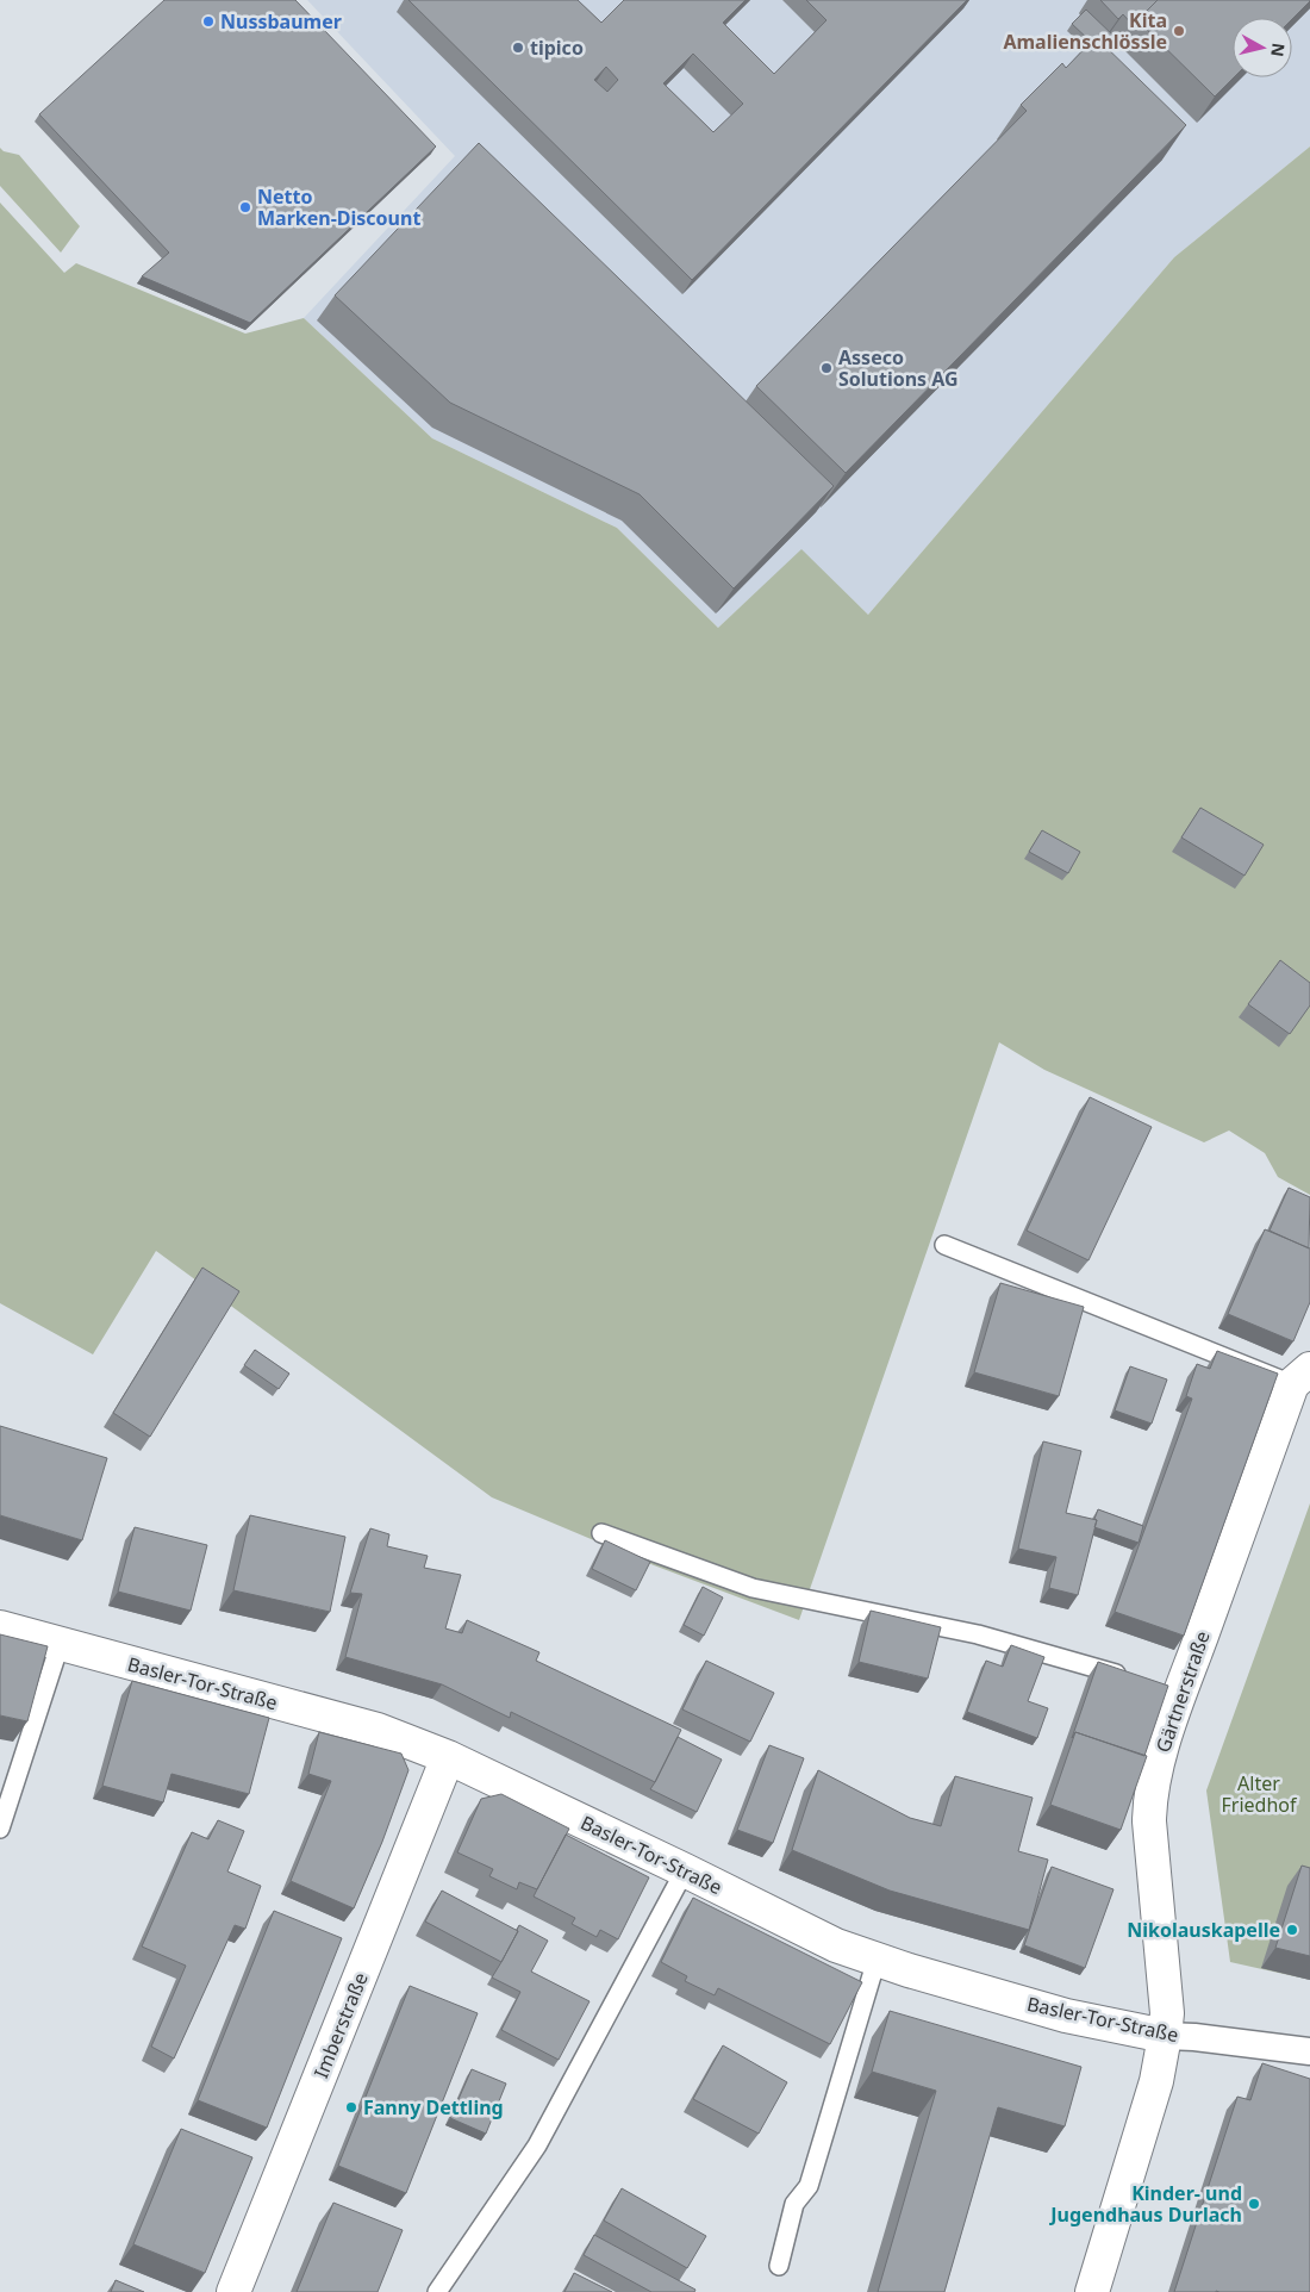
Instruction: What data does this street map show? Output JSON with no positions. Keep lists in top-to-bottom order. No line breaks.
{"streets":{"street":["Basler-Tor-Straße","Gärtnerstraße","Imberstraße"]},"crossings":[["Basler-Tor-Straße","Gärtnerstraße"],["Basler-Tor-Straße","Imberstraße"]],"parks":["Alter Friedhof"],"places":["Nussbaumer","Kita Amalienschlössle","tipico","Netto Marken-Discount","Asseco Solutions AG","Nikolauskapelle","Fanny Dettling","Kinder- und Jugendhaus Durlach"],"north":"right"}
